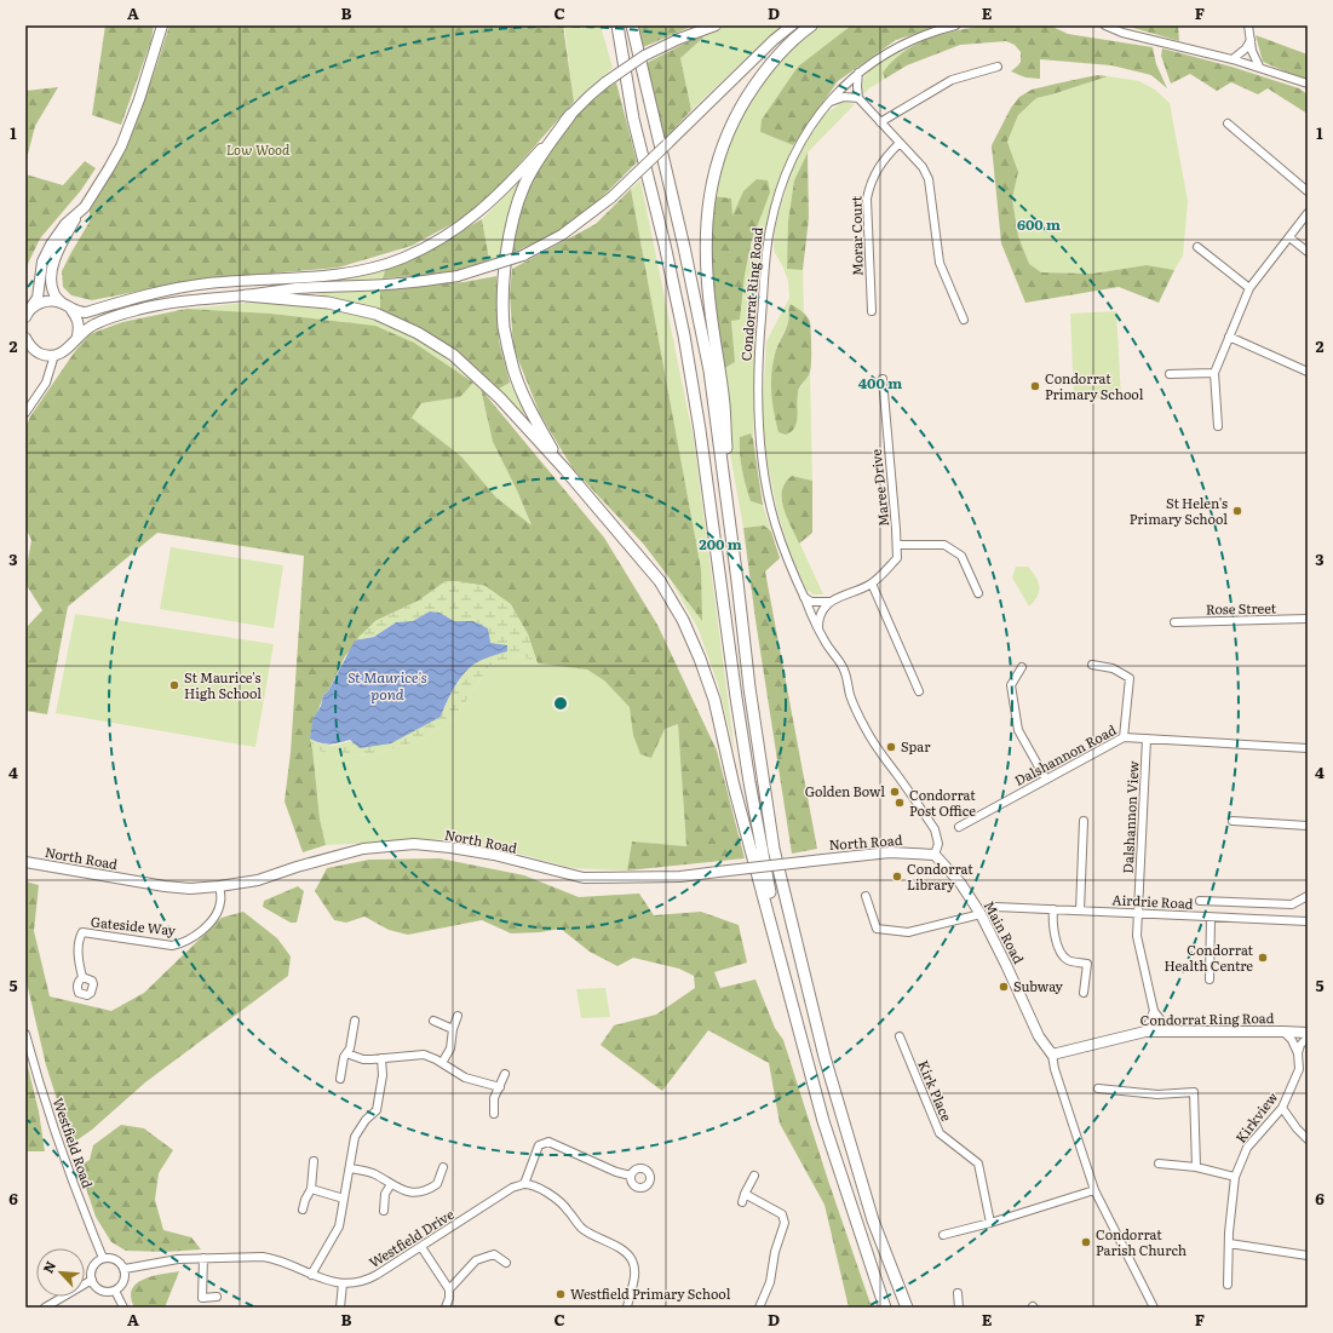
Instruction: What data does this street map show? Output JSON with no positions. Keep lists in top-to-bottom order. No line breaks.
{"streets":{"main road":["Condorrat Ring Road","North Road","Main Road"],"street":["Morar Court","Maree Drive","Rose Street","Dalshannon Road","Dalshannon View","Airdrie Road","Gateside Way","Kirk Place","Kirkview","Westfield Road","Westfield Drive"]},"crossings":[["Condorrat Ring Road","Dalshannon View"],["Condorrat Ring Road","Main Road"],["Dalshannon Road","Dalshannon View"],["Dalshannon View","Airdrie Road"],["North Road","Gateside Way"],["North Road","Main Road"],["Westfield Road","Westfield Drive"]],"water":["St Maurice's pond"],"parks":["Low Wood"],"places":["Condorrat Primary School","St Helen's Primary School","St Maurice's High School","Spar","Golden Bowl","Condorrat Post Office","Condorrat Library","Condorrat Health Centre","Subway","Condorrat Parish Church","Westfield Primary School"],"north":"top left","grid":{"columns":["A","B","C","D","E","F"],"rows":["1","2","3","4","5","6"]},"rings":["600 m","400 m","200 m"]}
